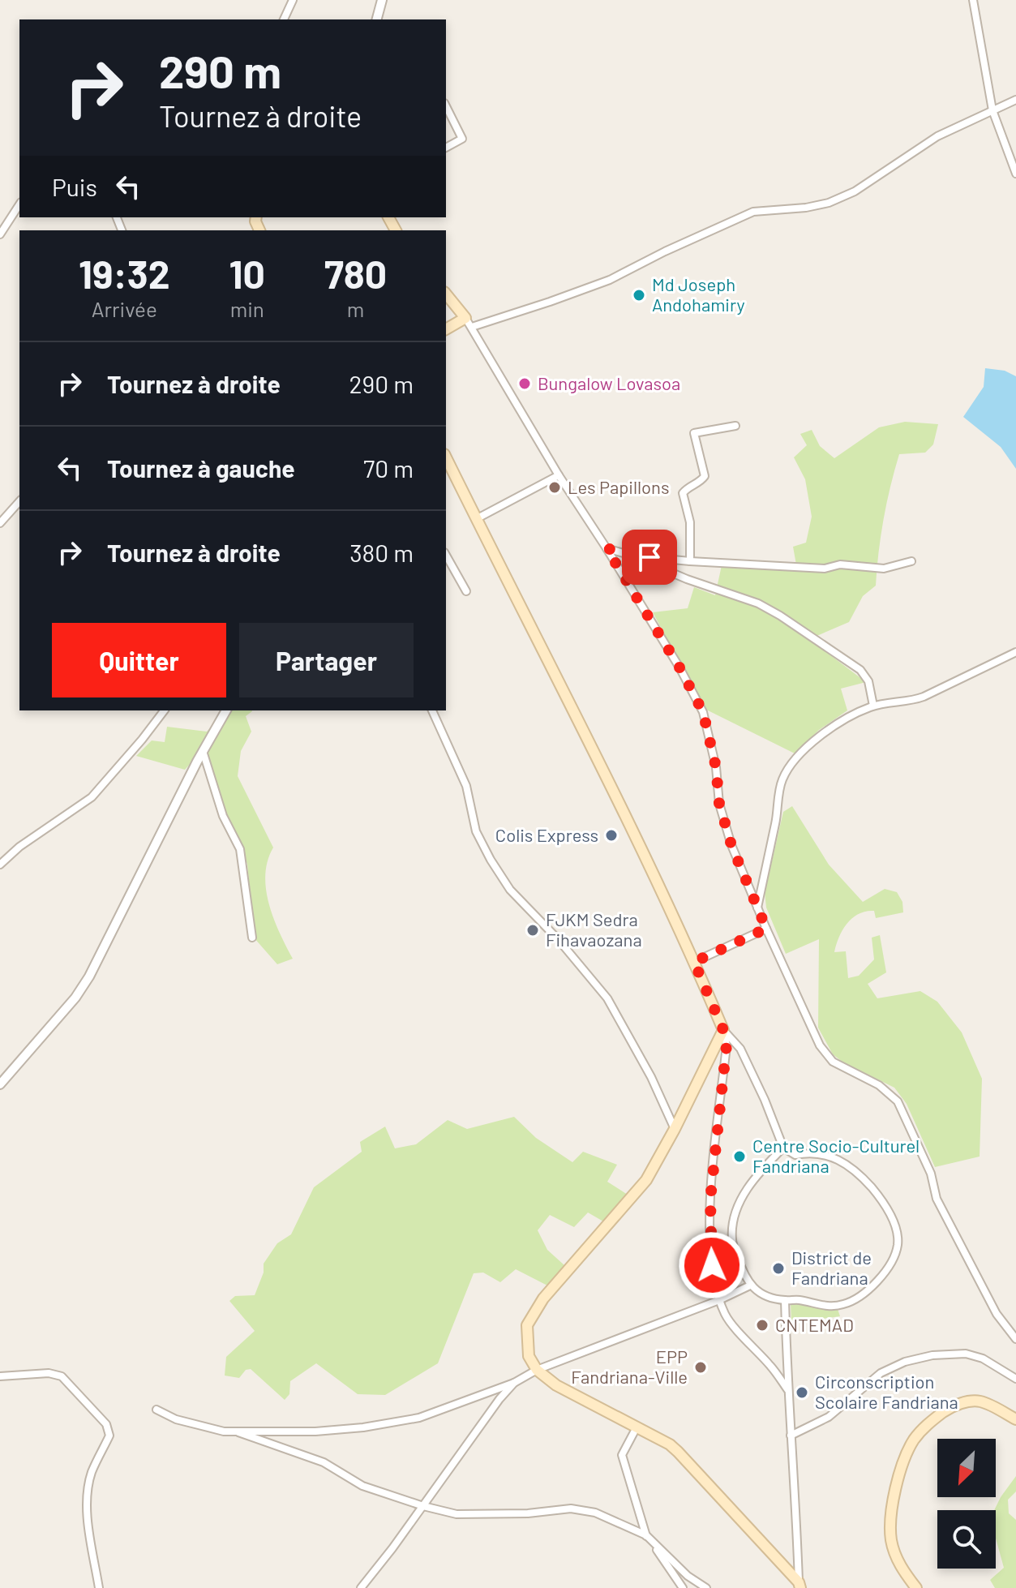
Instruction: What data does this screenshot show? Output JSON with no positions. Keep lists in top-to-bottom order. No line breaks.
{"places":["Md Joseph Andohamiry","Bungalow Lovasoa","Les Papillons","Colis Express","FJKM Sedra Fihavaozana","Centre Socio-Culturel Fandriana","District de Fandriana","CNTEMAD","EPP Fandriana-Ville","Circonscription Scolaire Fandriana"],"north":"bottom left","page":{"turn":["290 m","Tournez à droite"],"then":"Puis","eta":["19:32","Arrivée","10","min","780","m"],"list":[{"name":"Tournez à droite","value":"290 m"},{"name":"Tournez à gauche","value":"70 m"},{"name":"Tournez à droite","value":"380 m"}],"buttons":["Quitter","Partager"]}}
